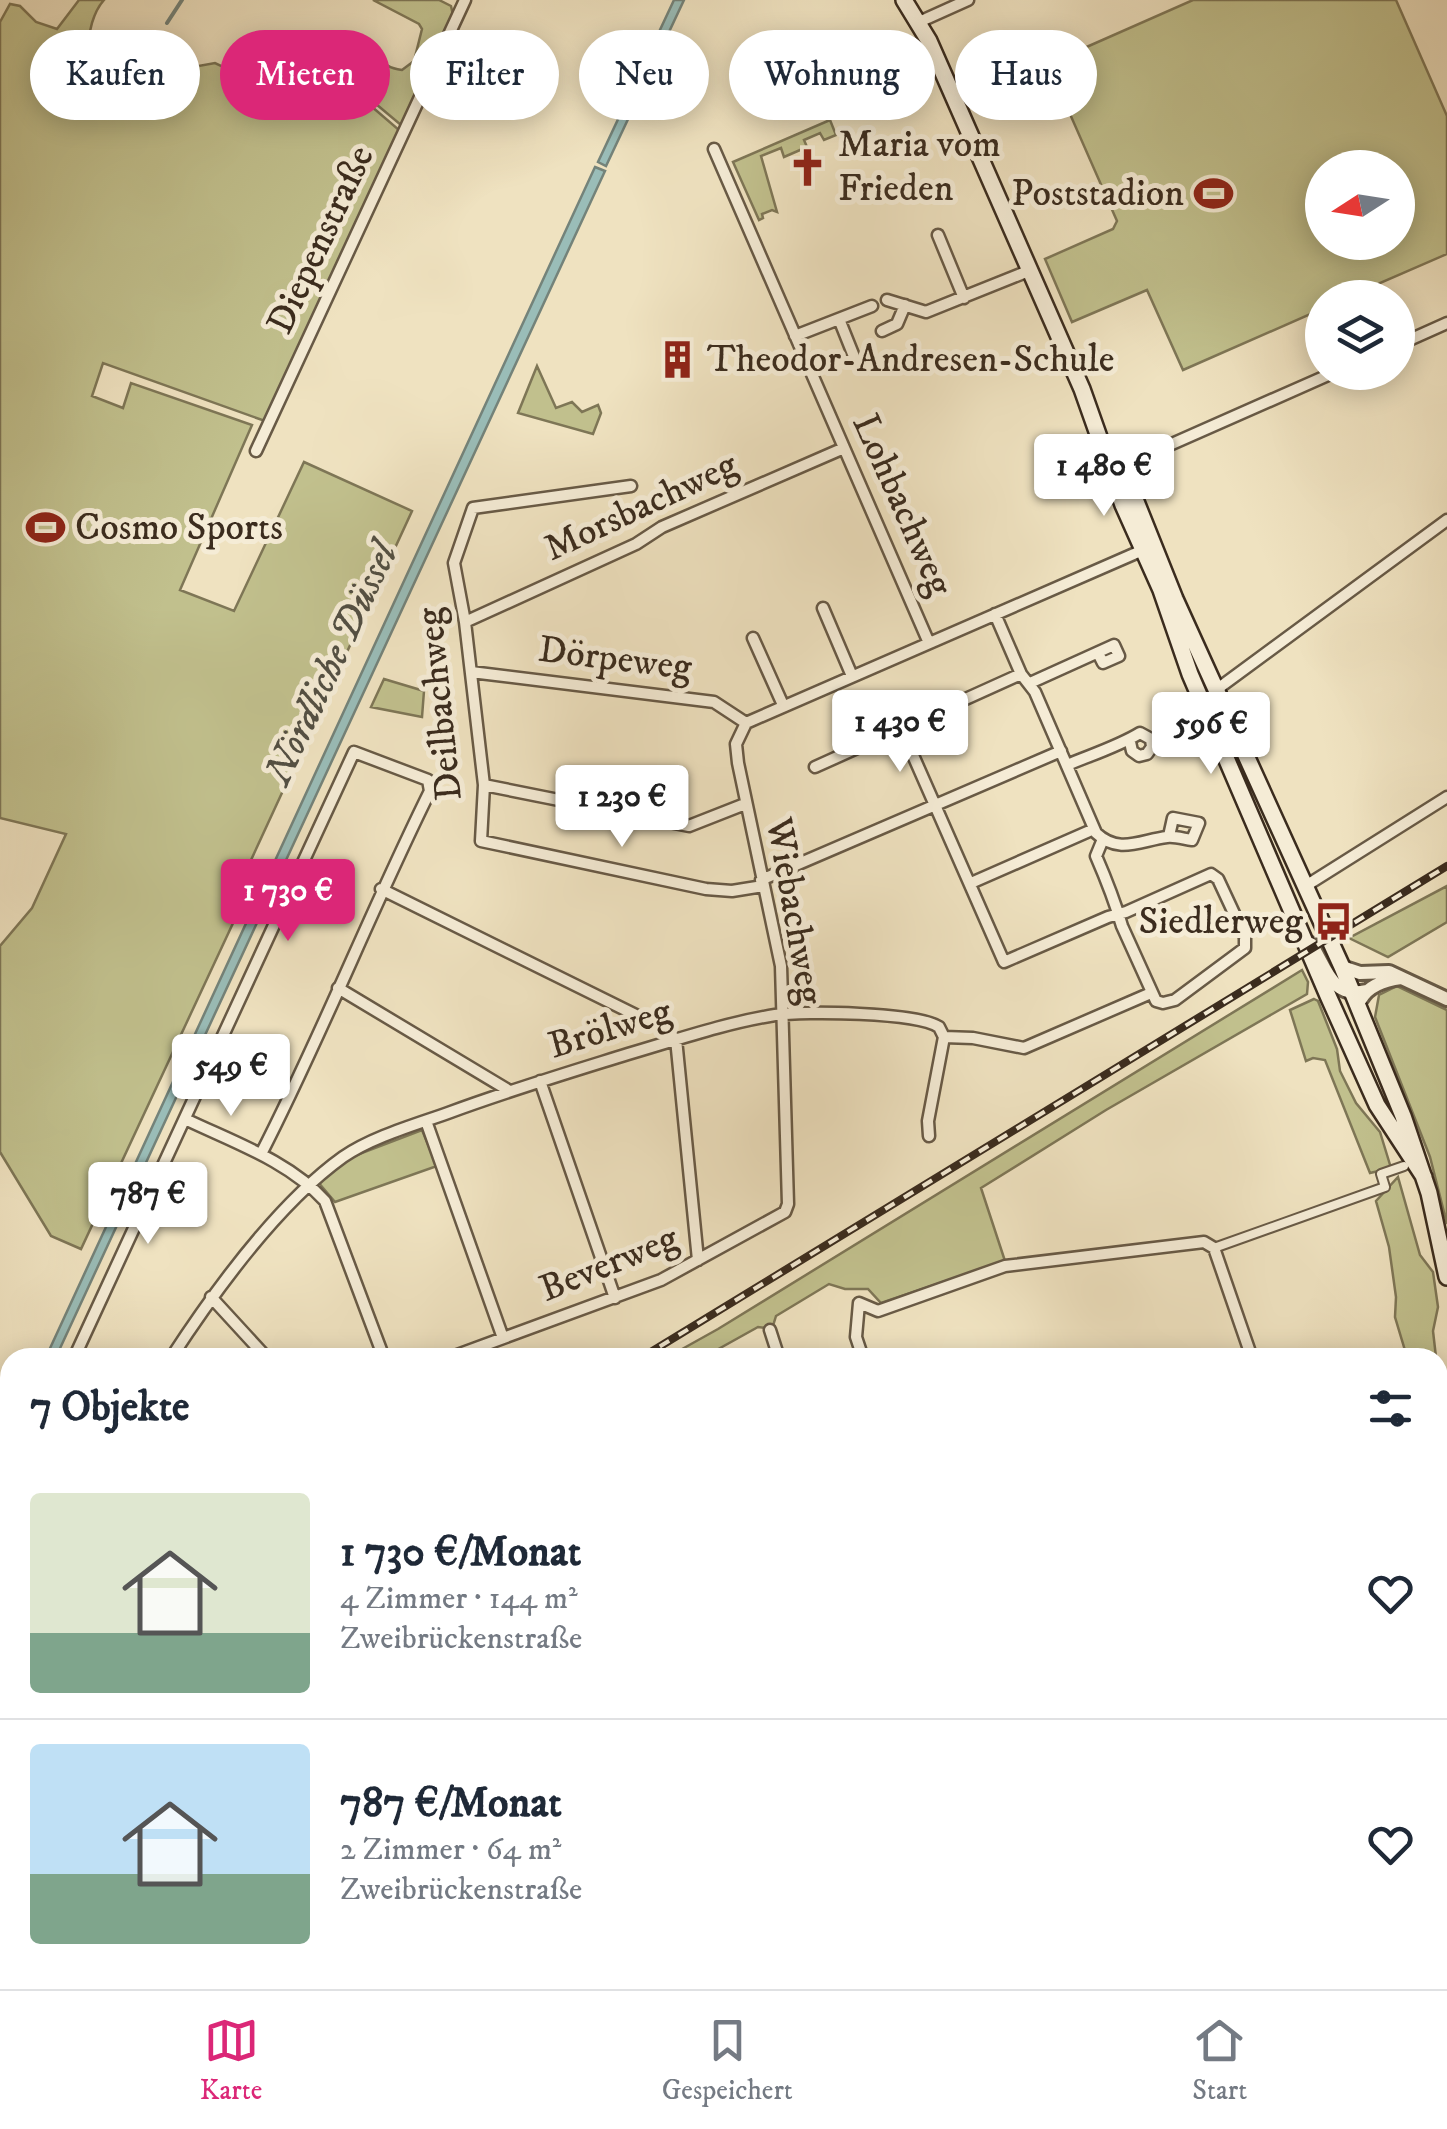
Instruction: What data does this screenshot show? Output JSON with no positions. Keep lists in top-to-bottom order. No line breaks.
{"streets":{"street":["Diepenstraße","Lohbachweg","Morsbachweg","Dörpeweg","Deilbachweg","Wiebachweg","Brölweg","Beverweg"]},"crossings":[["Lohbachweg","Morsbachweg"],["Morsbachweg","Deilbachweg"],["Dörpeweg","Deilbachweg"],["Dörpeweg","Wiebachweg"],["Deilbachweg","Wiebachweg"],["Wiebachweg","Brölweg"],["Wiebachweg","Beverweg"]],"water":["Nördliche Düssel"],"places":{"church":["Maria vom Frieden"],"sports":["Poststadion","Cosmo Sports"],"building":["Theodor-Andresen-Schule"],"bus stop":["Siedlerweg"]},"north":"left","page":{"chip":["Kaufen","Mieten","Filter","Neu","Wohnung","Haus"],"price":["1 480 €","1 430 €","596 €","1 230 €","1 730 €","549 €","787 €"],"heading":"7 Objekte","list":[{"name":"1 730 €/Monat","note":"4 Zimmer · 144 m² · Zweibrückenstraße"},{"name":"787 €/Monat","note":"2 Zimmer · 64 m² · Zweibrückenstraße"}],"tabs":["Karte","Gespeichert","Start"]}}
